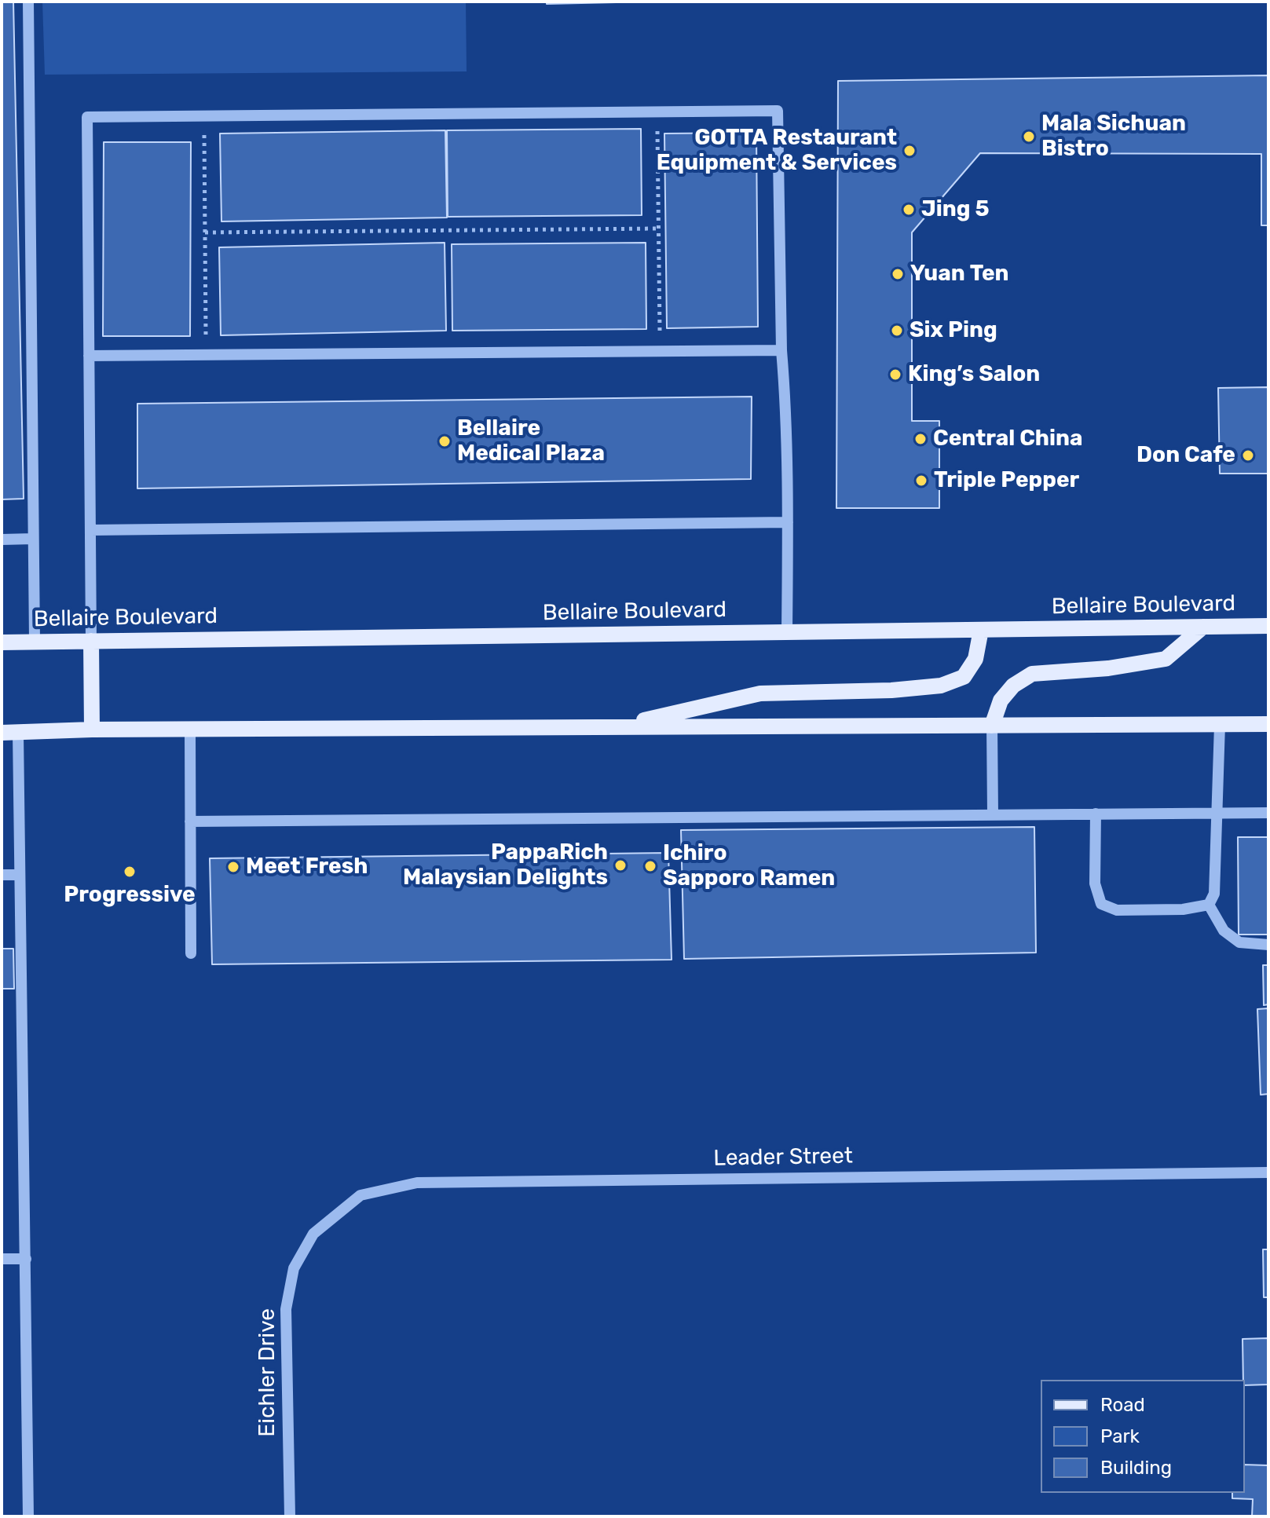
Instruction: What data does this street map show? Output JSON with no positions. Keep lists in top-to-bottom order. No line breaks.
{"streets":{"main road":["Bellaire Boulevard"],"street":["Leader Street","Eichler Drive"]},"crossings":[["Leader Street","Eichler Drive"]],"places":["Mala Sichuan Bistro","GOTTA Restaurant Equipment & Services","Jing 5","Yuan Ten","Six Ping","King’s Salon","Central China","Bellaire Medical Plaza","Don Cafe","Triple Pepper","PappaRich Malaysian Delights","Ichiro Sapporo Ramen","Meet Fresh","Progressive"],"legend":["Road","Park","Building"]}
